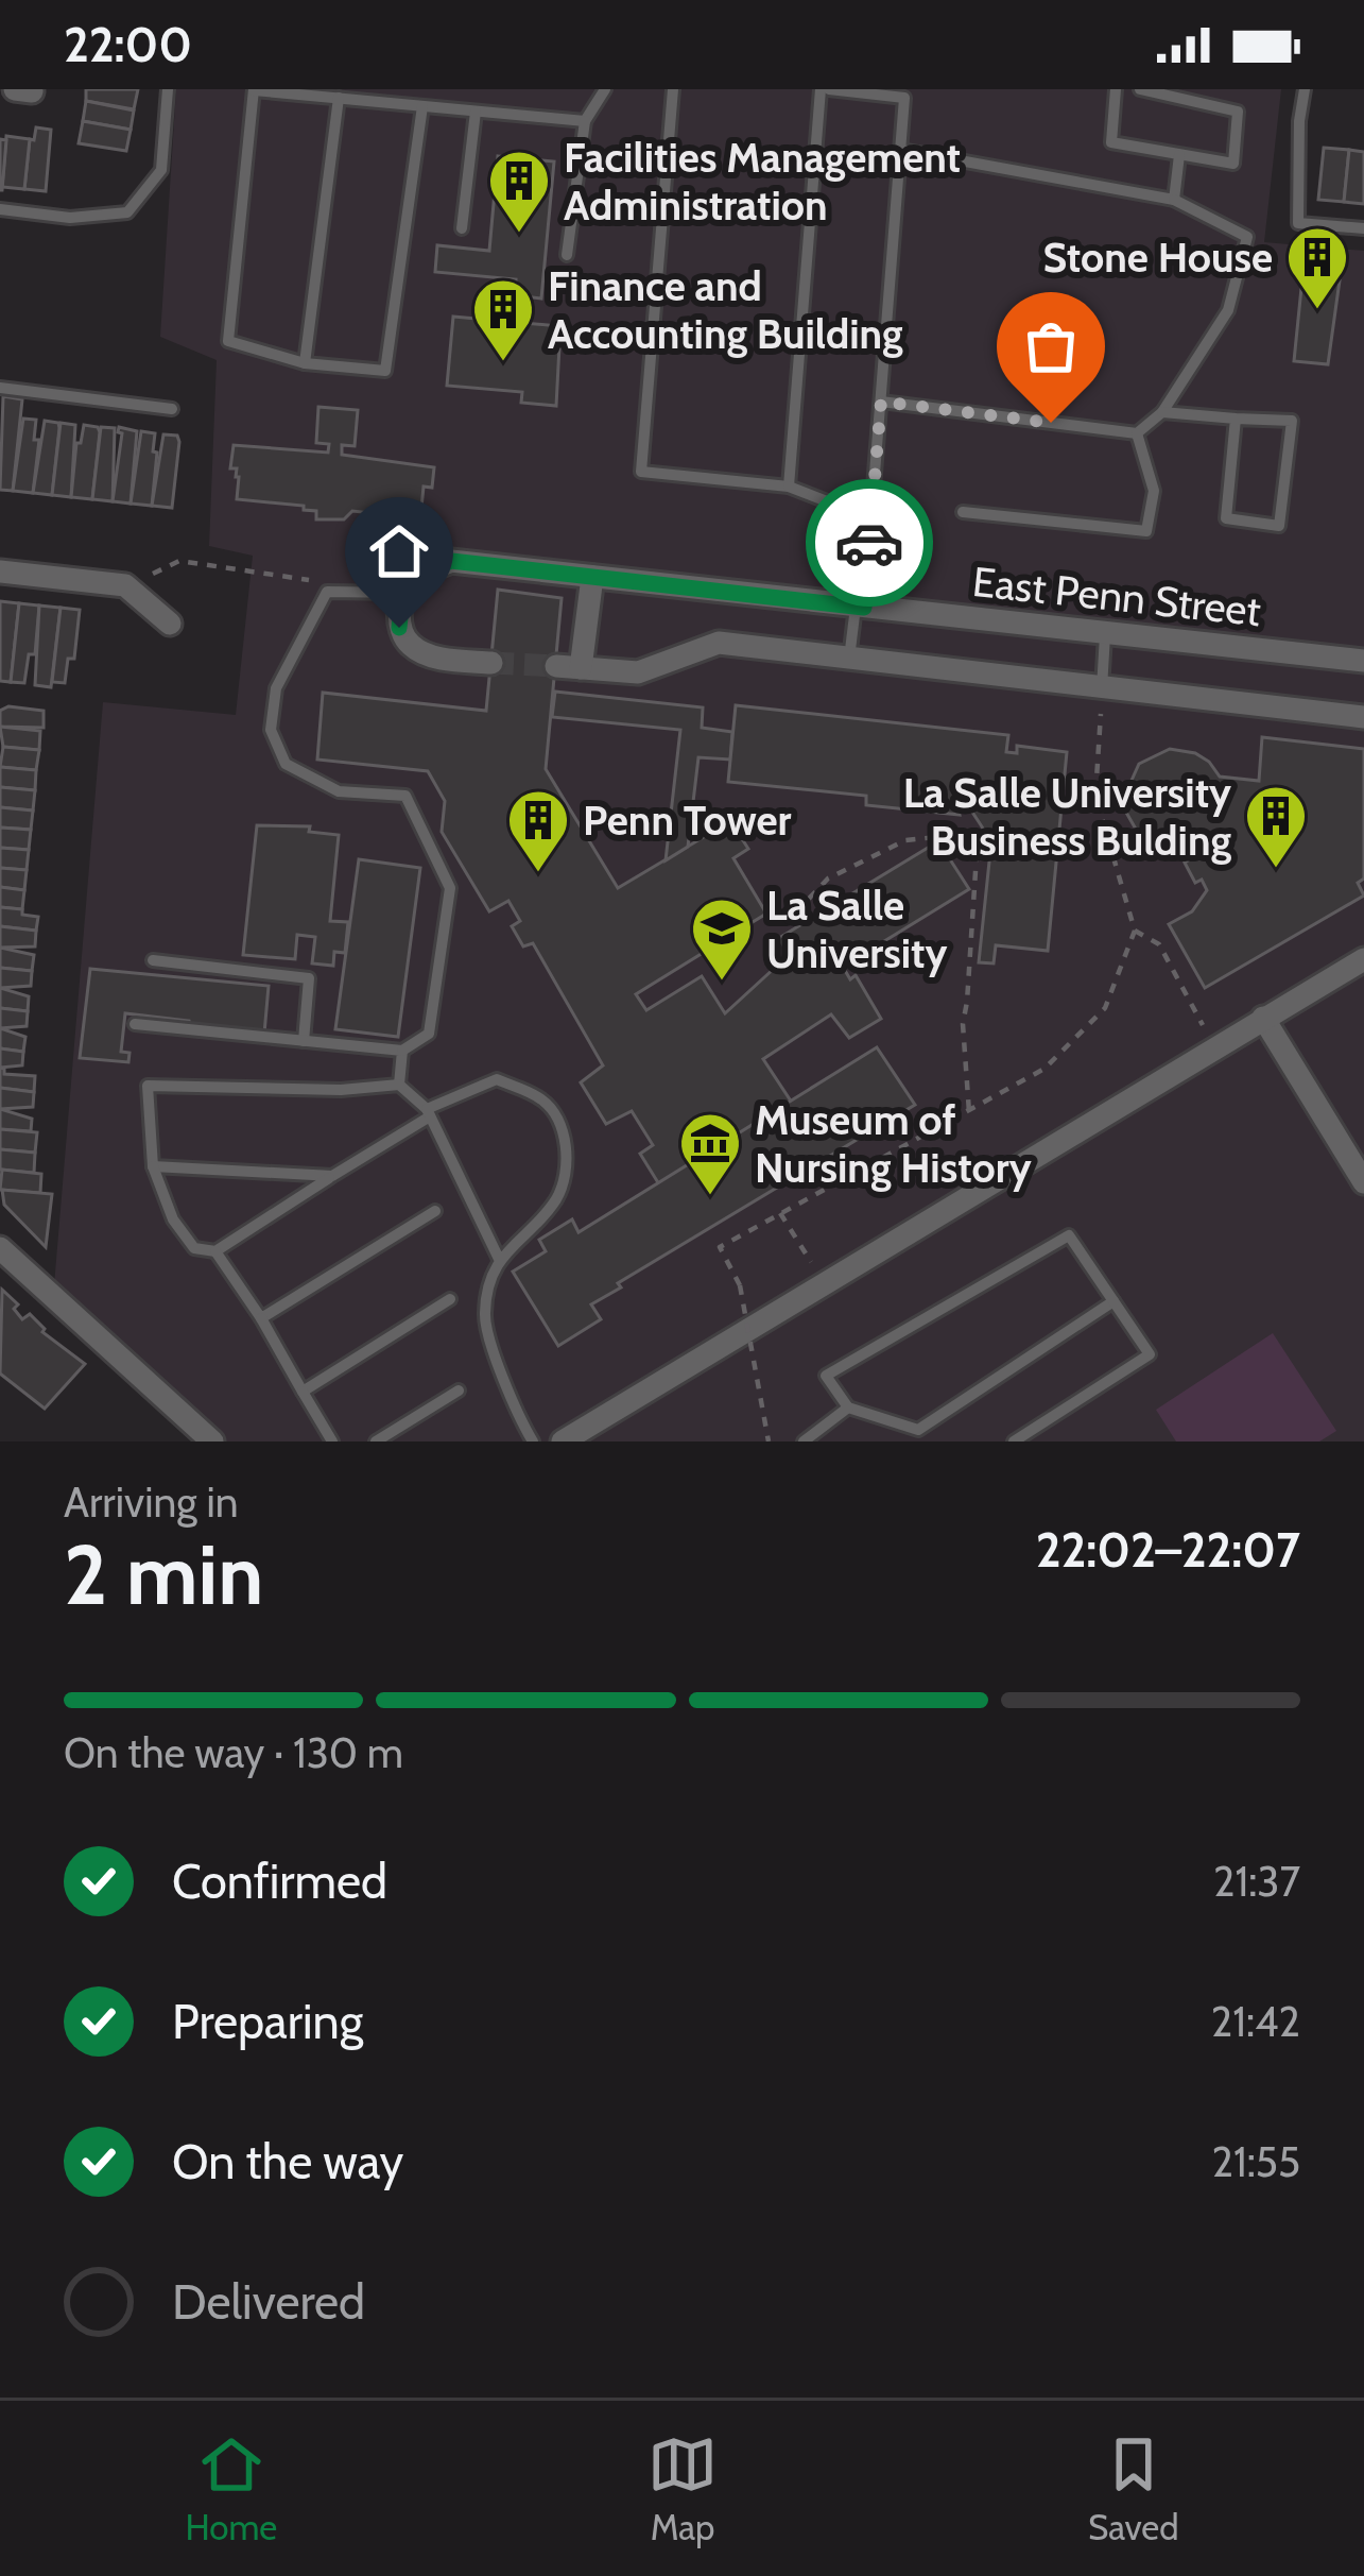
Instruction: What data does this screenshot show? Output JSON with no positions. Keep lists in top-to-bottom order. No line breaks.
{"streets":{"street":["East Penn Street"]},"places":{"building":["Facilities Management Administration","Stone House","Finance and Accounting Building","La Salle University Business Bulding","Penn Tower"],"school or university":["La Salle University"],"museum":["Museum of Nursing History"]},"page":{"status":"22:00","heading":["2 min","Arriving in","22:02–22:07"],"bar":"On the way · 130 m","list":[["Confirmed","21:37"],["Preparing","21:42"],["On the way","21:55"],"Delivered"],"tabs":["Home","Map","Saved"]}}
